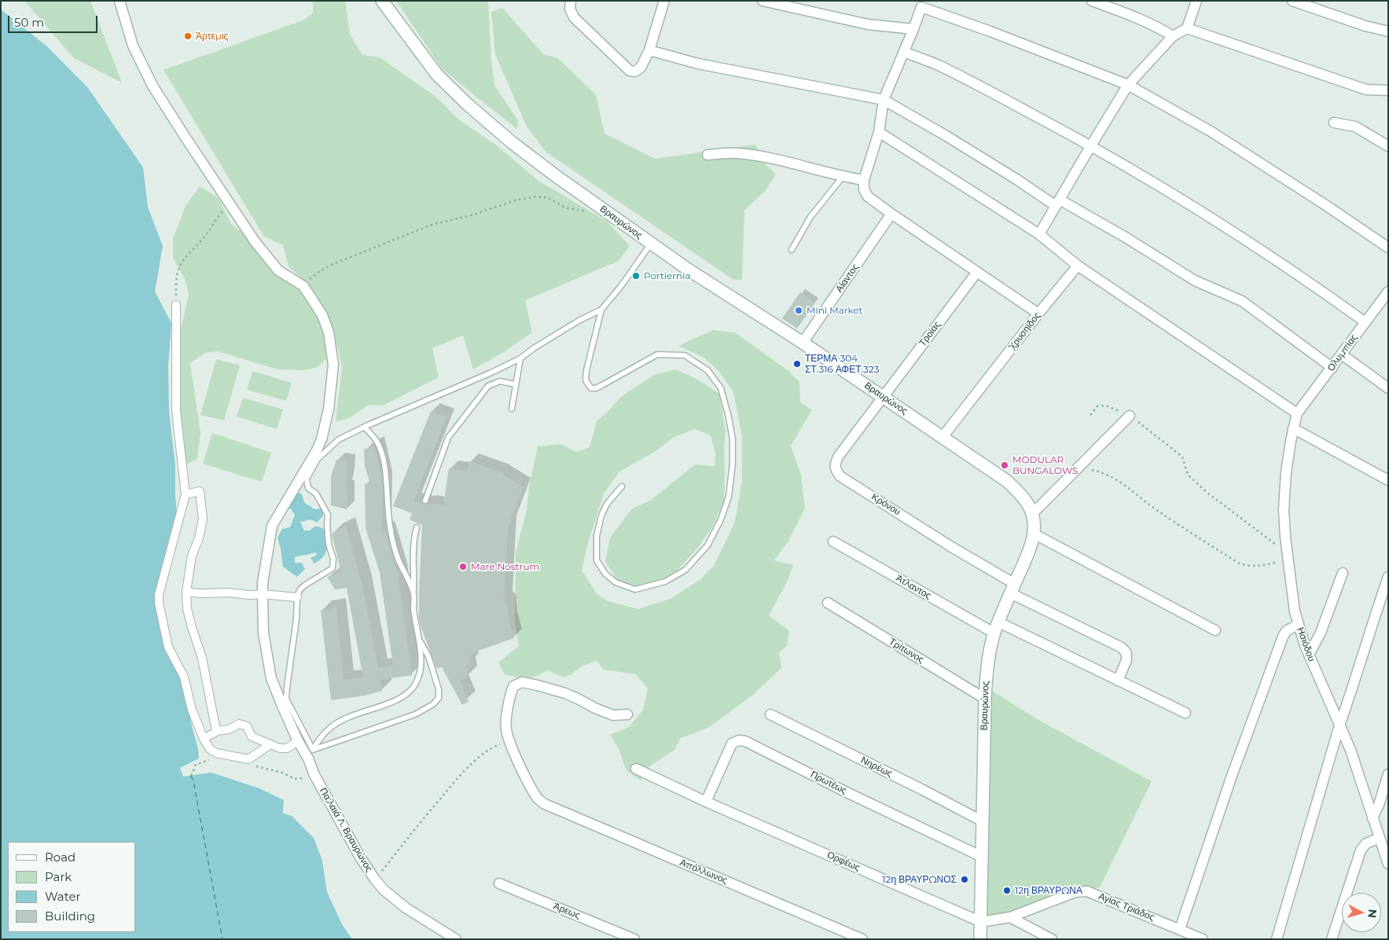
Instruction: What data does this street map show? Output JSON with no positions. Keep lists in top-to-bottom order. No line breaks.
{"streets":{"main road":["Βραυρώνος"],"street":["Αίαντος","Χρυσηίδος","Τροίας","Ολυμπίας","Κρόνου","Άτλαντος","Ησιόδου","Τρίτωνος","Νηρέως","Πρωτέως","Πα;λαιά Λ. Βραυρώνος","Ορφέως","Απόλλωνος","Αγίας Τριάδος","Άρεως"]},"crossings":[["Βραυρώνος","Αίαντος"],["Βραυρώνος","Χρυσηίδος"],["Βραυρώνος","Τροίας"],["Βραυρώνος","Κρόνου"],["Βραυρώνος","Άτλαντος"],["Βραυρώνος","Τρίτωνος"],["Βραυρώνος","Νηρέως"],["Βραυρώνος","Πρωτέως"],["Βραυρώνος","Ορφέως"],["Βραυρώνος","Αγίας Τριάδος"],["Τροίας","Κρόνου"],["Ολυμπίας","Ησιόδου"],["Πρωτέως","Ορφέως"],["Ορφέως","Αγίας Τριάδος"]],"places":["Άρτεμις","Portiernia","Mini Market","ΤΕΡΜΑ 304 ΣΤ.316 ΑΦΕΤ.323","MODULAR BUNGALOWS","Mare Nostrum","12η ΒΡΑΥΡΩΝΟΣ","12η ΒΡΑΥΡΩΝΑ"],"legend":["Road","Park","Water","Building"],"scale_bar":"50 m","north":"right"}
